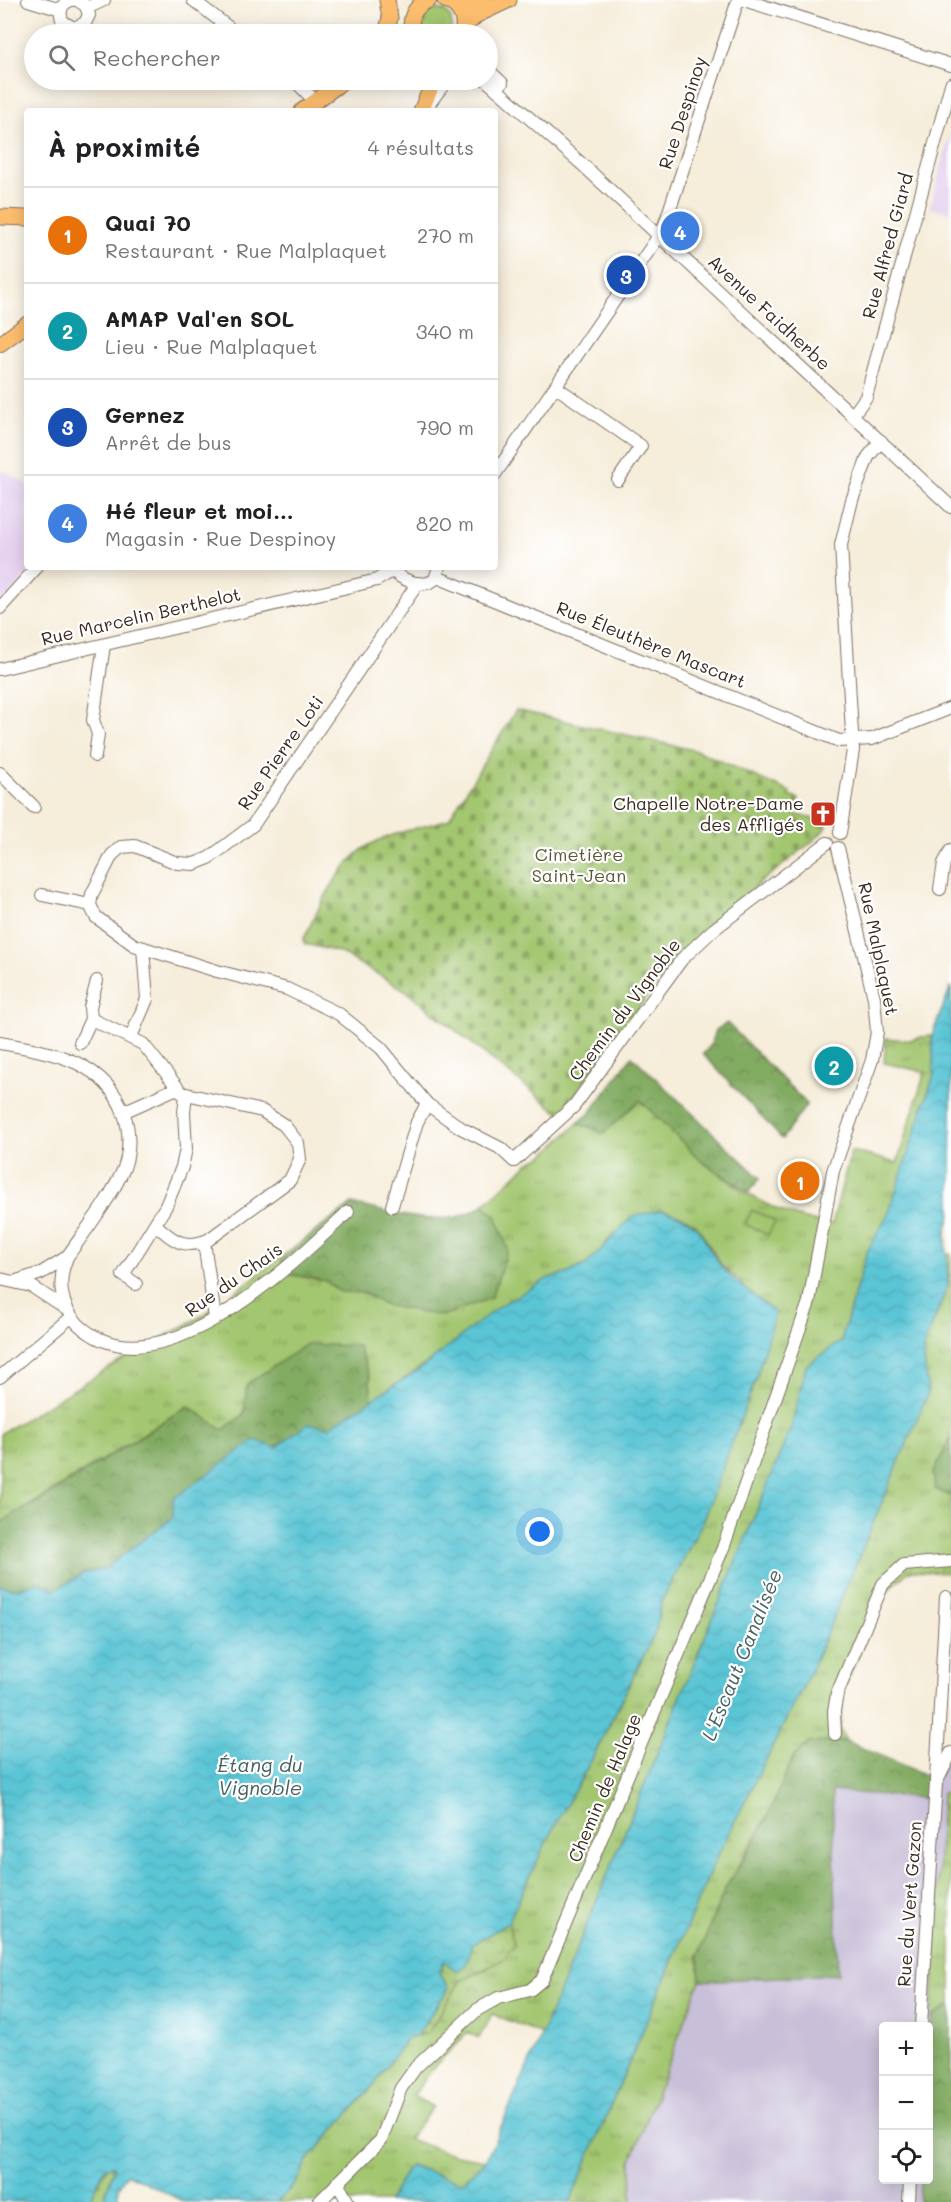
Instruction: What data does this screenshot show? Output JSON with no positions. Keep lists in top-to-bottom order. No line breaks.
{"streets":{"street":["Rue Despinoy","Rue Alfred Giard","Avenue Faidherbe","Rue Marcelin Berthelot","Rue Éleuthère Mascart","Rue Pierre Loti","Rue Malplaquet","Chemin du Vignoble","Rue du Chais","Chemin de Halage","Rue du Vert Gazon"]},"crossings":[["Rue Despinoy","Avenue Faidherbe"],["Rue Alfred Giard","Avenue Faidherbe"],["Rue Éleuthère Mascart","Chemin du Vignoble"],["Rue Malplaquet","Chemin du Vignoble"],["Rue Malplaquet","Chemin de Halage"]],"water":["L'Escaut Canalisée","Étang du Vignoble"],"parks":["Cimetière Saint-Jean"],"places":{"church":["Chapelle Notre-Dame des Affligés"]},"page":{"search":"Rechercher","heading":["À proximité","4 résultats"],"list":[{"mark":"1","name":"Quai 70","note":"Restaurant · Rue Malplaquet","value":"270 m"},{"mark":"2","name":"AMAP Val'en SOL","note":"Lieu · Rue Malplaquet","value":"340 m"},{"mark":"3","name":"Gernez","note":"Arrêt de bus","value":"790 m"},{"mark":"4","name":"Hé fleur et moi...","note":"Magasin · Rue Despinoy","value":"820 m"}],"pins":["4","3","2","1"],"map_buttons":["+","−"]}}
